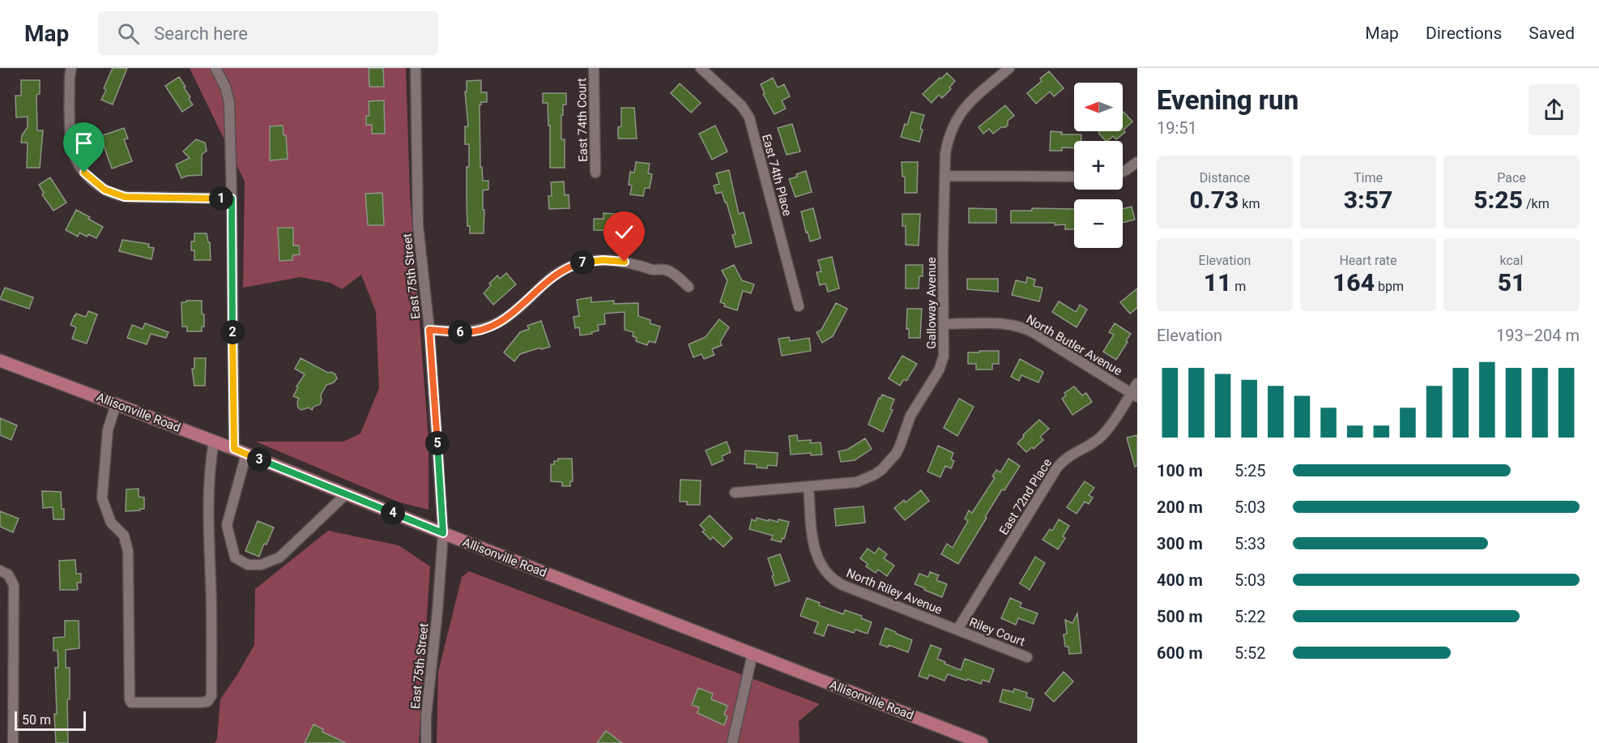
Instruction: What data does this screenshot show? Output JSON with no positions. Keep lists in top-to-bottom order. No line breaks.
{"streets":{"main road":["Allisonville Road"],"street":["East 74th Court","East 74th Place","East 75th Street","Galloway Avenue","North Butler Avenue","East 72nd Place","North Riley Avenue","Riley Court"]},"crossings":[["East 75th Street","Allisonville Road"],["Galloway Avenue","North Butler Avenue"],["Galloway Avenue","North Riley Avenue"],["North Butler Avenue","East 72nd Place"],["East 72nd Place","North Riley Avenue"],["East 72nd Place","Riley Court"],["North Riley Avenue","Riley Court"]],"scale_bar":"50 m","north":"left","page":{"header":"Map","search":"Search here","nav":["Map","Directions","Saved"],"heading":["Evening run","19:51"],"map_buttons":["+","−"],"stats":[["Distance","0.73 km"],["Time","3:57"],["Pace","5:25 /km"],["Elevation","11 m"],["Heart rate","164 bpm"],["kcal","51"]],"pins":["1","7","2","6","5","3","4"],"chart":["Elevation","193–204 m"],"list":[{"name":"100 m","note":"5:25"},{"name":"200 m","note":"5:03"},{"name":"300 m","note":"5:33"},{"name":"400 m","note":"5:03"},{"name":"500 m","note":"5:22"},{"name":"600 m","note":"5:52"}],"scale":"50 m"}}
